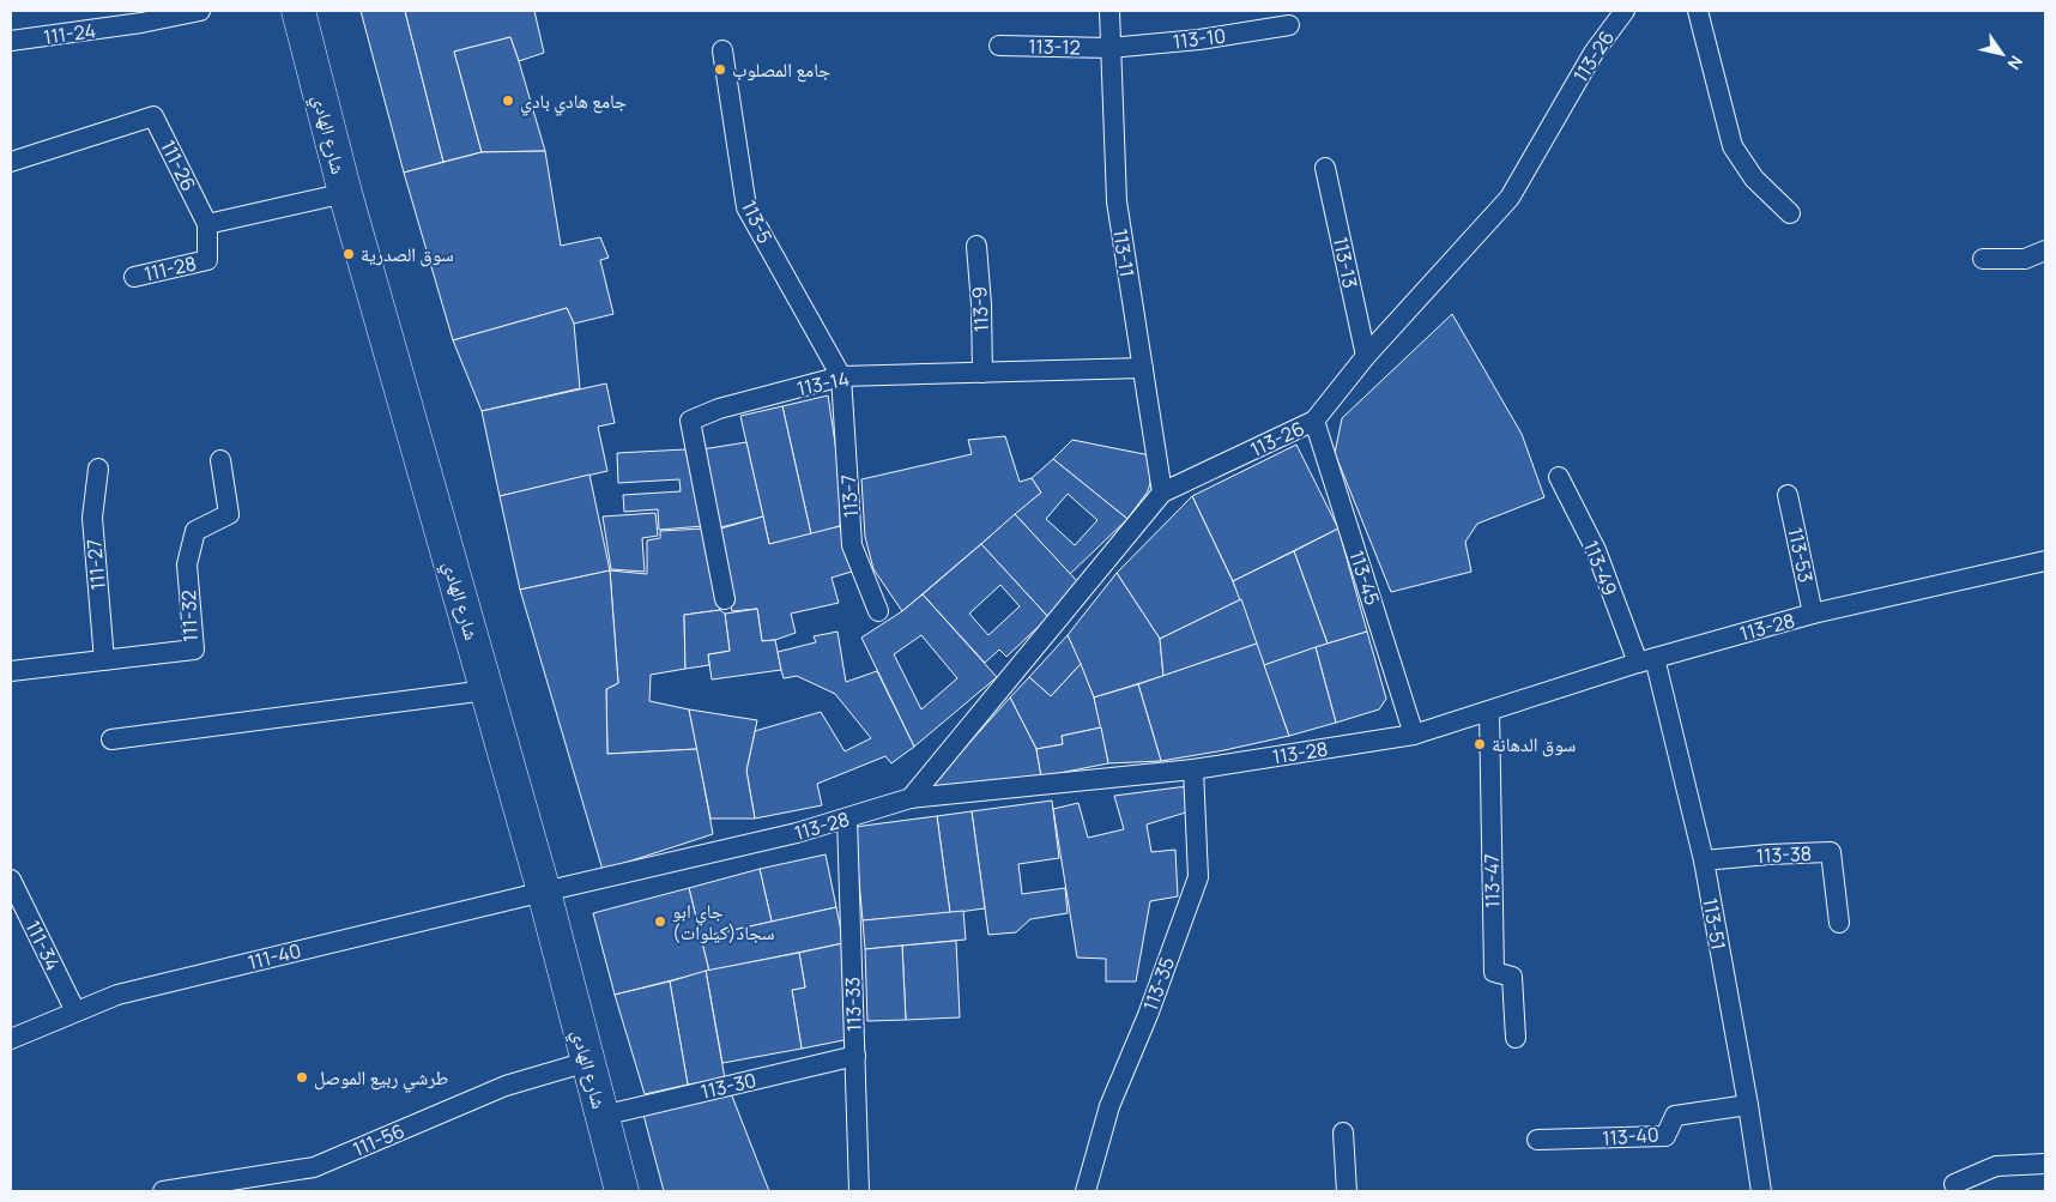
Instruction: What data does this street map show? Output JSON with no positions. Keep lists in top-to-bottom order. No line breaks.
{"streets":{"street":["شارع الهادي"],"lane":["111-24","113-10","113-12","113-26","111-26","113-5","113-11","113-13","111-28","113-9","113-14","113-7","113-53","111-27","113-49","113-45","111-32","113-28","113-38","113-47","113-51","111-34","111-40","113-35","113-33","113-30","113-40","111-56"]},"crossings":[["113-10","113-12"],["113-10","113-11"],["113-12","113-11"],["113-26","113-11"],["113-26","113-13"],["113-26","113-45"],["113-26","113-28"],["شارع الهادي","113-28"],["شارع الهادي","111-40"],["شارع الهادي","113-30"],["شارع الهادي","111-56"],["111-26","111-28"],["113-5","113-14"],["113-5","113-7"],["113-11","113-14"],["113-9","113-14"],["113-14","113-7"],["113-53","113-28"],["111-27","111-32"],["113-49","113-28"],["113-49","113-51"],["113-45","113-28"],["113-28","113-47"],["113-28","113-51"],["113-28","111-40"],["113-28","113-35"],["113-28","113-33"],["113-38","113-51"],["113-51","113-40"],["111-34","111-40"],["113-33","113-30"]],"places":["جامع المصلوب","جامع هادي بادي","سوق الصدرية","سوق الدهانة","جاي ابو سجاد(كيلوات)","طرشي ربيع الموصل"],"north":"bottom right"}
